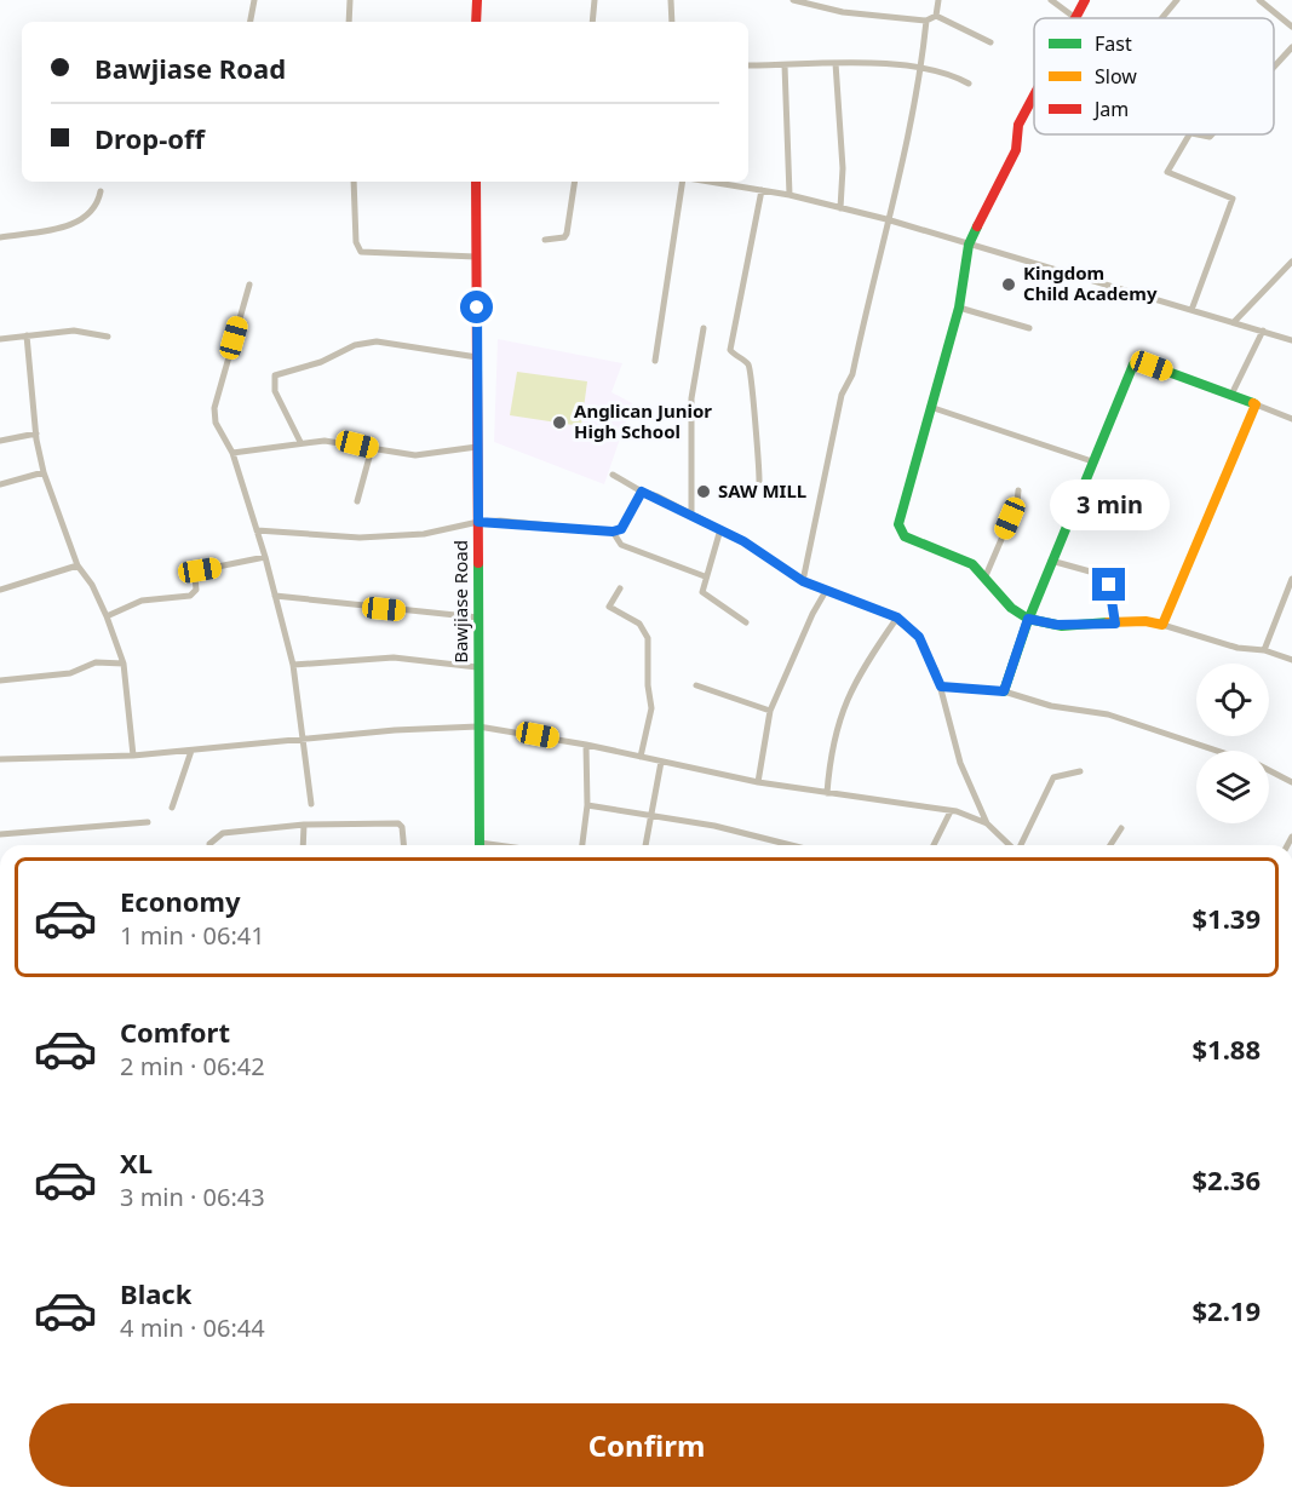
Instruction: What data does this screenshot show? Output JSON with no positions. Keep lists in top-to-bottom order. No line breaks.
{"streets":{"street":["Bawjiase Road"]},"places":["Kingdom Child Academy","Anglican Junior High School","SAW MILL"],"legend":["Fast","Slow","Jam"],"page":{"banner":["Bawjiase Road","Drop-off"],"bubble":"3 min","list":[{"name":"Economy","note":"1 min · 06:41","value":"$1.39"},{"name":"Comfort","note":"2 min · 06:42","value":"$1.88"},{"name":"XL","note":"3 min · 06:43","value":"$2.36"},{"name":"Black","note":"4 min · 06:44","value":"$2.19"}],"buttons":"Confirm"}}
